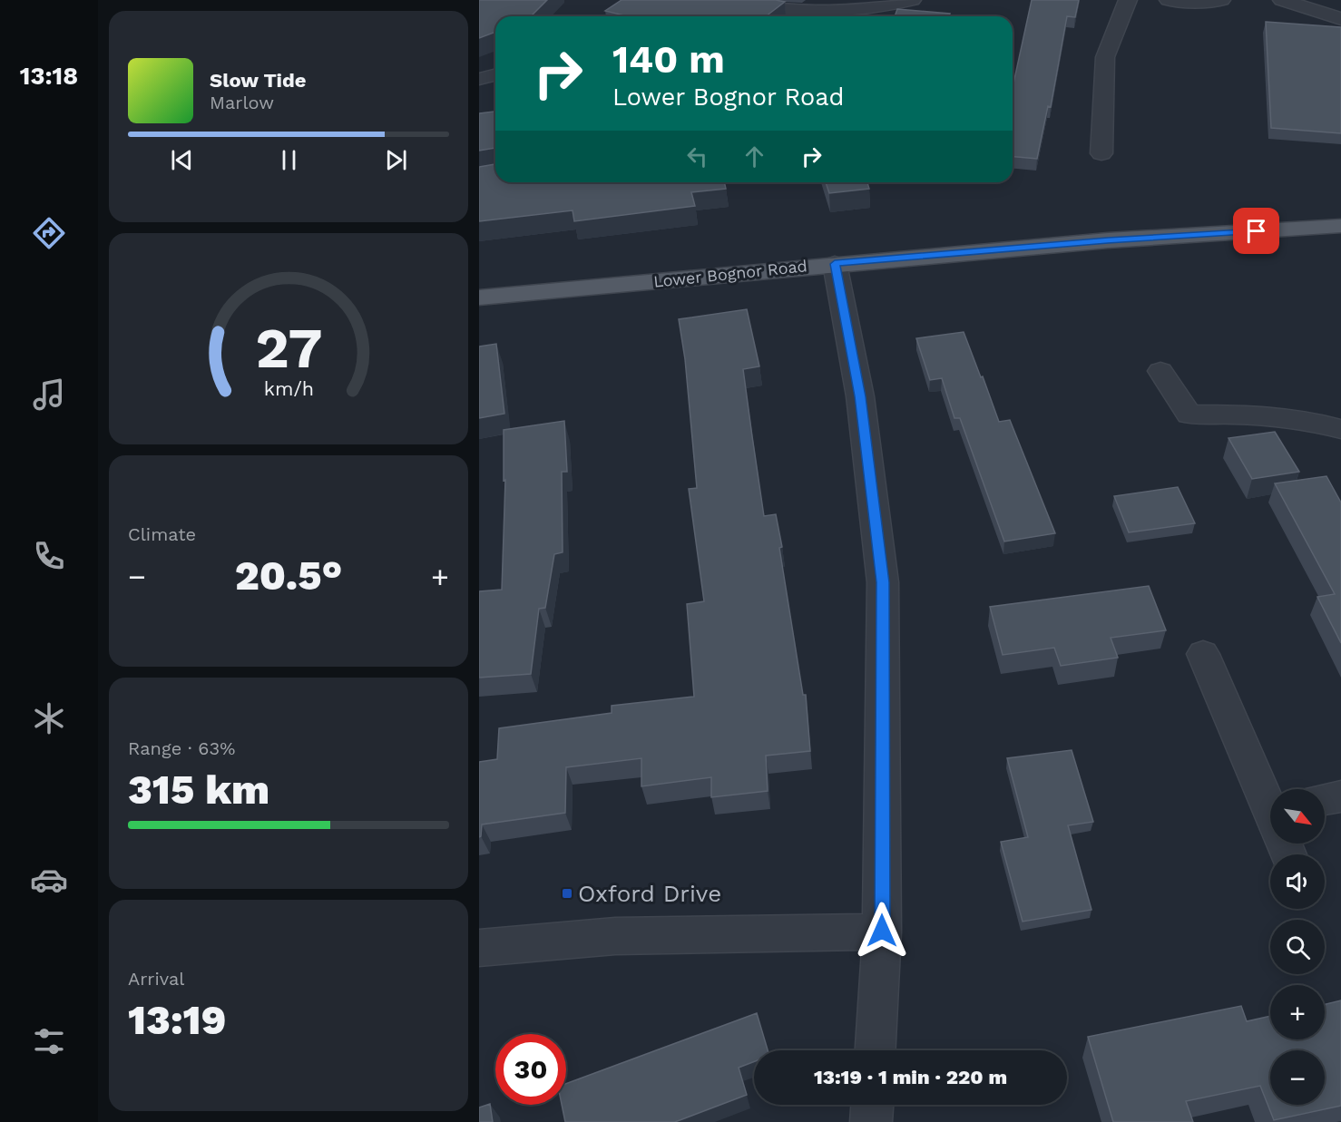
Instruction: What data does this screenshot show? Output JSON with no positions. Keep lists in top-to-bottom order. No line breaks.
{"streets":{"main road":["Lower Bognor Road"]},"places":{"transit":["Oxford Drive"]},"north":"bottom right","page":{"tabs":"13:18","turn":["140 m","Lower Bognor Road"],"song":["Slow Tide","Marlow"],"tile":["Climate",["Range · 63%","315 km"],["Arrival","13:19"]],"heat":["−","20.5°","+"],"map_buttons":["+","−"],"limit":"30","trip":"13:19 · 1 min · 220 m","gauge":["27","km/h"]}}
